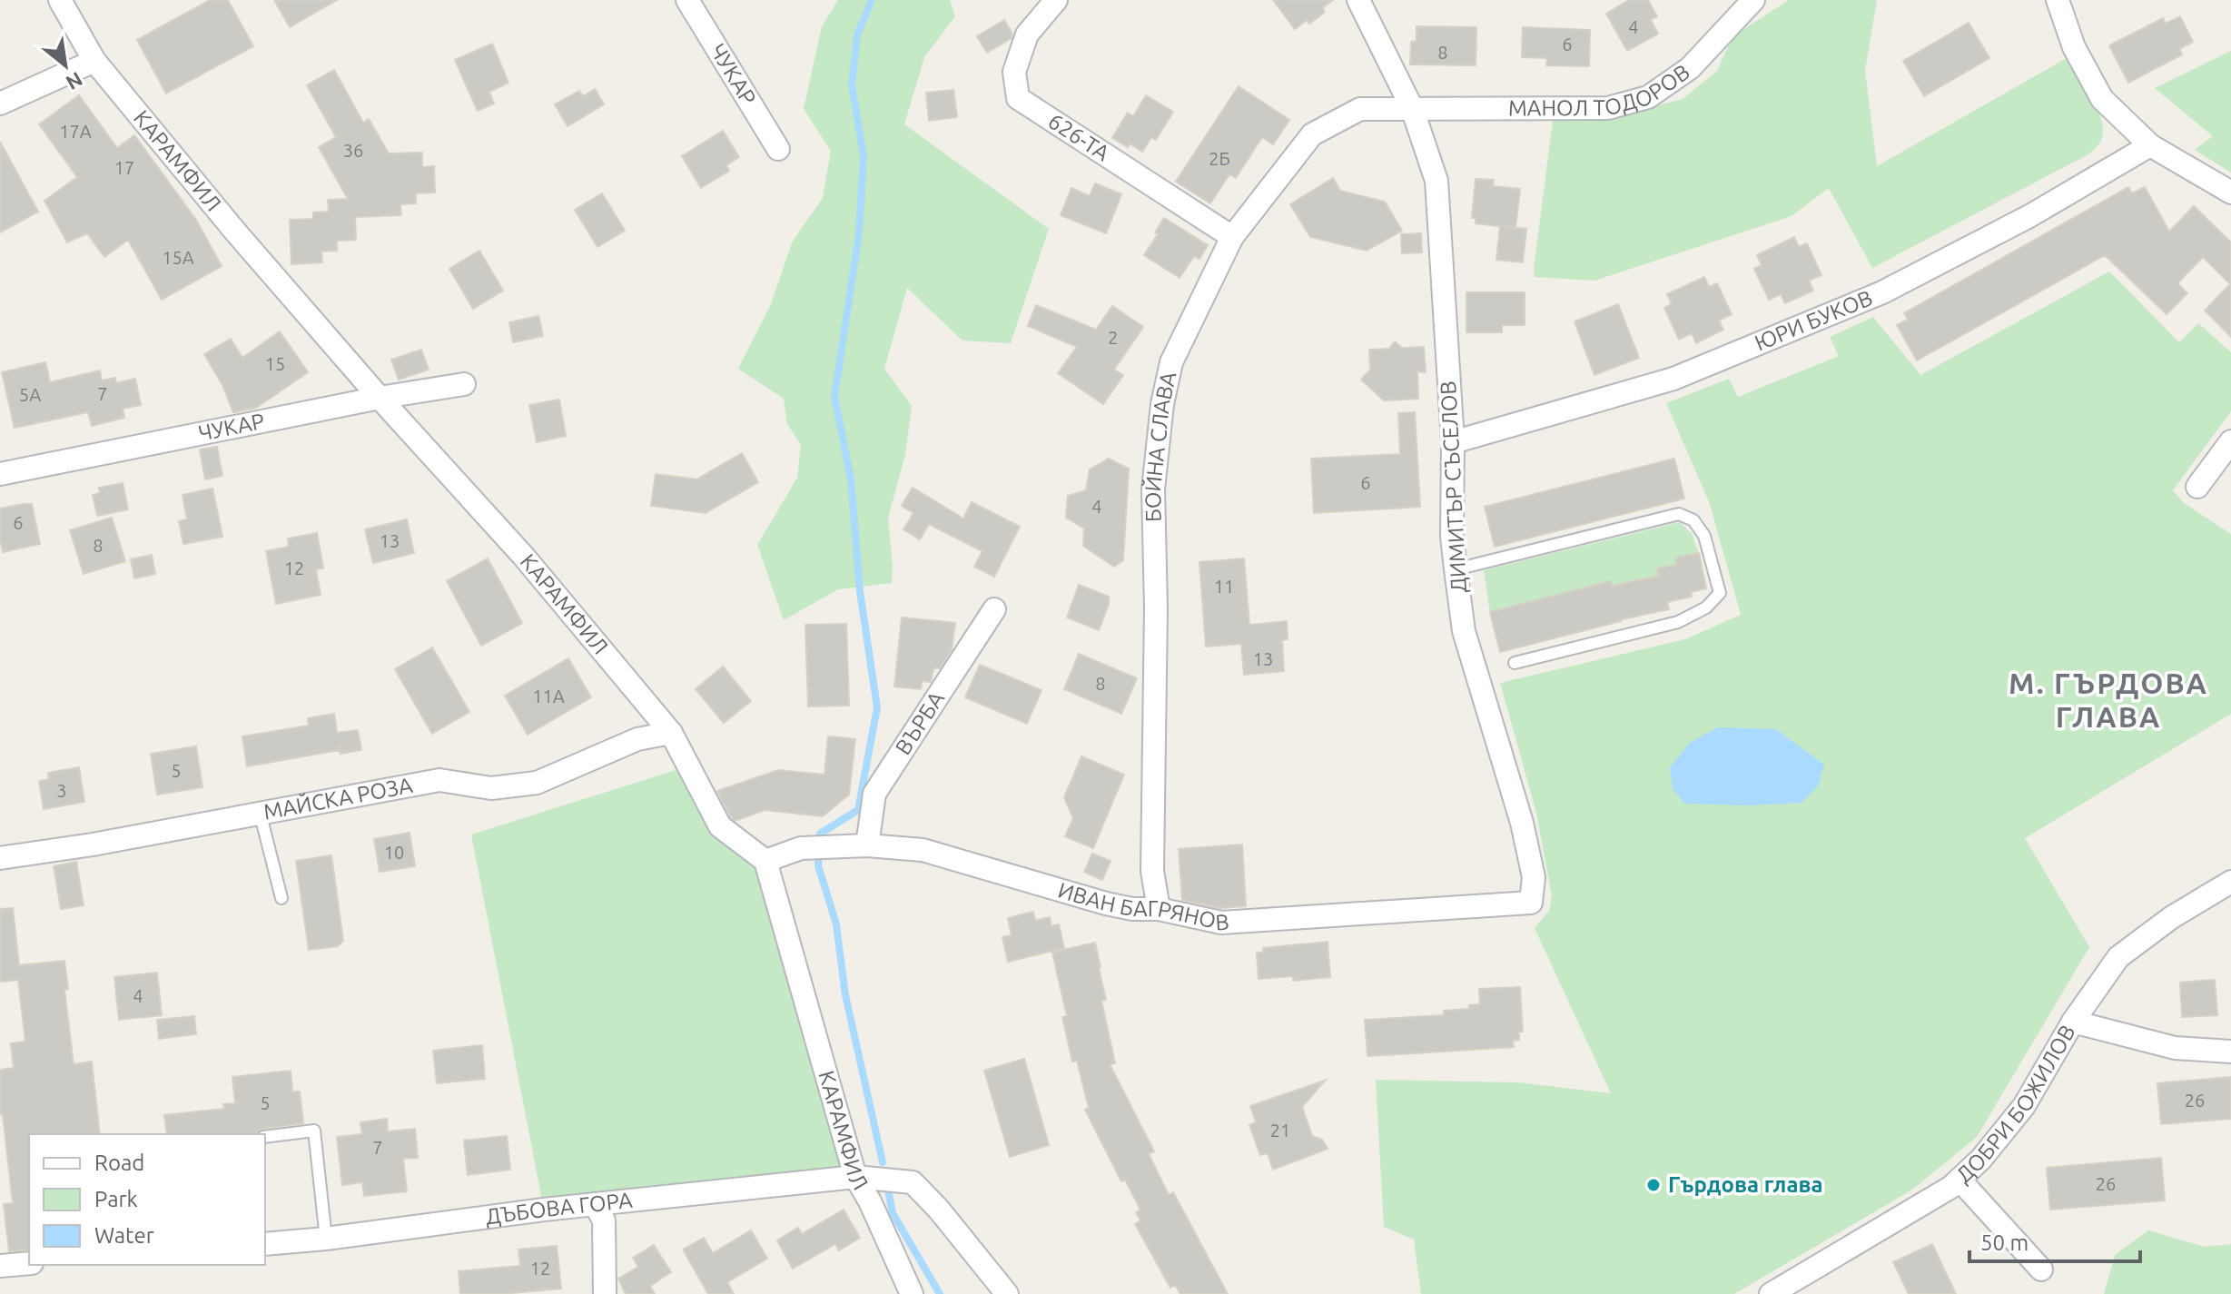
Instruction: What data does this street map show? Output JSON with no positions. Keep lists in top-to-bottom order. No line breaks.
{"streets":{"street":["ЧУКАР","МАНОЛ ТОДОРОВ","626-ТА","КАРАМФИЛ","ЮРИ БУКОВ","БОЙНА СЛАВА","ДИМИТЪР СЪСЕЛОВ","ВЪРБА","МАЙСКА РОЗА","ИВАН БАГРЯНОВ","ДОБРИ БОЖИЛОВ","ДЪБОВА ГОРА"]},"crossings":[["ЧУКАР","КАРАМФИЛ"],["МАНОЛ ТОДОРОВ","БОЙНА СЛАВА"],["МАНОЛ ТОДОРОВ","ДИМИТЪР СЪСЕЛОВ"],["626-ТА","БОЙНА СЛАВА"],["КАРАМФИЛ","МАЙСКА РОЗА"],["КАРАМФИЛ","ИВАН БАГРЯНОВ"],["КАРАМФИЛ","ДЪБОВА ГОРА"],["ЮРИ БУКОВ","ДИМИТЪР СЪСЕЛОВ"],["БОЙНА СЛАВА","ДИМИТЪР СЪСЕЛОВ"],["БОЙНА СЛАВА","ИВАН БАГРЯНОВ"],["ДИМИТЪР СЪСЕЛОВ","ИВАН БАГРЯНОВ"],["ВЪРБА","ИВАН БАГРЯНОВ"]],"districts":["М. ГЪРДОВА ГЛАВА"],"places":["Гърдова глава"],"house_numbers":["4","6","8","17А","36","2Б","17","15А","2","15","7","5А","6","4","6","13","8","12","11","13","8","11А","5","3","10","4","26","5","21","7","26","12"],"legend":["Road","Park","Water"],"scale_bar":"50 m","north":"bottom right"}
